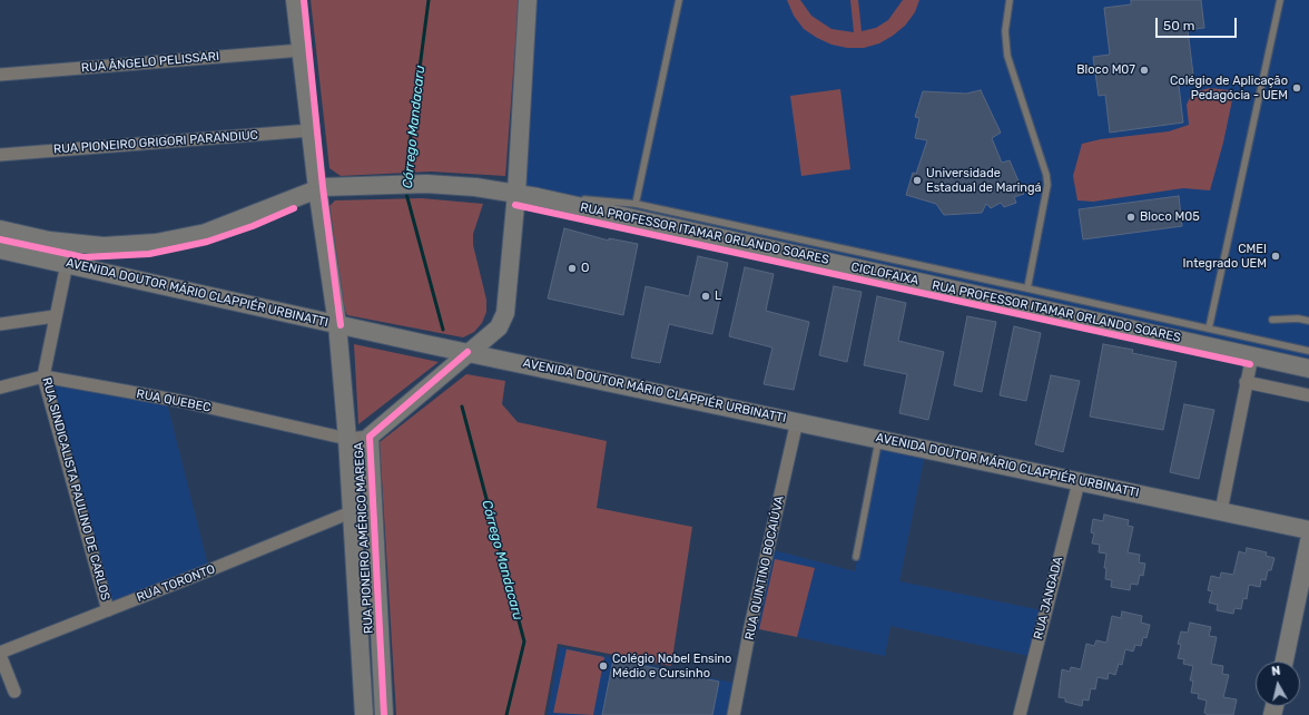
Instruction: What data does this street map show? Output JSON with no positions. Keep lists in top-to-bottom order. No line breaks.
{"streets":{"main road":["RUA PROFESSOR ITAMAR ORLANDO SOARES","AVENIDA DOUTOR MÁRIO CLAPPIÉR URBINATTI","RUA PIONEIRO AMÉRICO MAREGA"],"street":["RUA ÂNGELO PELISSARI","RUA PIONEIRO GRIGORI PARANDIUC","RUA QUEBEC","RUA SINDICALISTA PAULINO DE CARLOS","RUA QUINTINO BOCAIÚVA","RUA TORONTO","RUA JANGADA"],"cycle path":["CICLOFAIXA"]},"crossings":[["RUA ÂNGELO PELISSARI","RUA PIONEIRO AMÉRICO MAREGA"],["RUA PIONEIRO GRIGORI PARANDIUC","RUA PIONEIRO AMÉRICO MAREGA"],["RUA PROFESSOR ITAMAR ORLANDO SOARES","AVENIDA DOUTOR MÁRIO CLAPPIÉR URBINATTI"],["RUA PROFESSOR ITAMAR ORLANDO SOARES","RUA PIONEIRO AMÉRICO MAREGA"],["AVENIDA DOUTOR MÁRIO CLAPPIÉR URBINATTI","RUA SINDICALISTA PAULINO DE CARLOS"],["AVENIDA DOUTOR MÁRIO CLAPPIÉR URBINATTI","RUA PIONEIRO AMÉRICO MAREGA"],["AVENIDA DOUTOR MÁRIO CLAPPIÉR URBINATTI","RUA QUINTINO BOCAIÚVA"],["AVENIDA DOUTOR MÁRIO CLAPPIÉR URBINATTI","RUA JANGADA"],["RUA QUEBEC","RUA SINDICALISTA PAULINO DE CARLOS"],["RUA QUEBEC","RUA PIONEIRO AMÉRICO MAREGA"],["RUA SINDICALISTA PAULINO DE CARLOS","RUA TORONTO"],["RUA PIONEIRO AMÉRICO MAREGA","RUA TORONTO"]],"water":["Córrego Mandacaru"],"places":["Bloco M07","Colégio de Aplicação Pedagócia - UEM","Universidade Estadual de Maringá","Bloco M05","CMEI Integrado UEM","O","L","Colégio Nobel Ensino Médio e Cursinho"],"scale_bar":"50 m","north":"top"}
